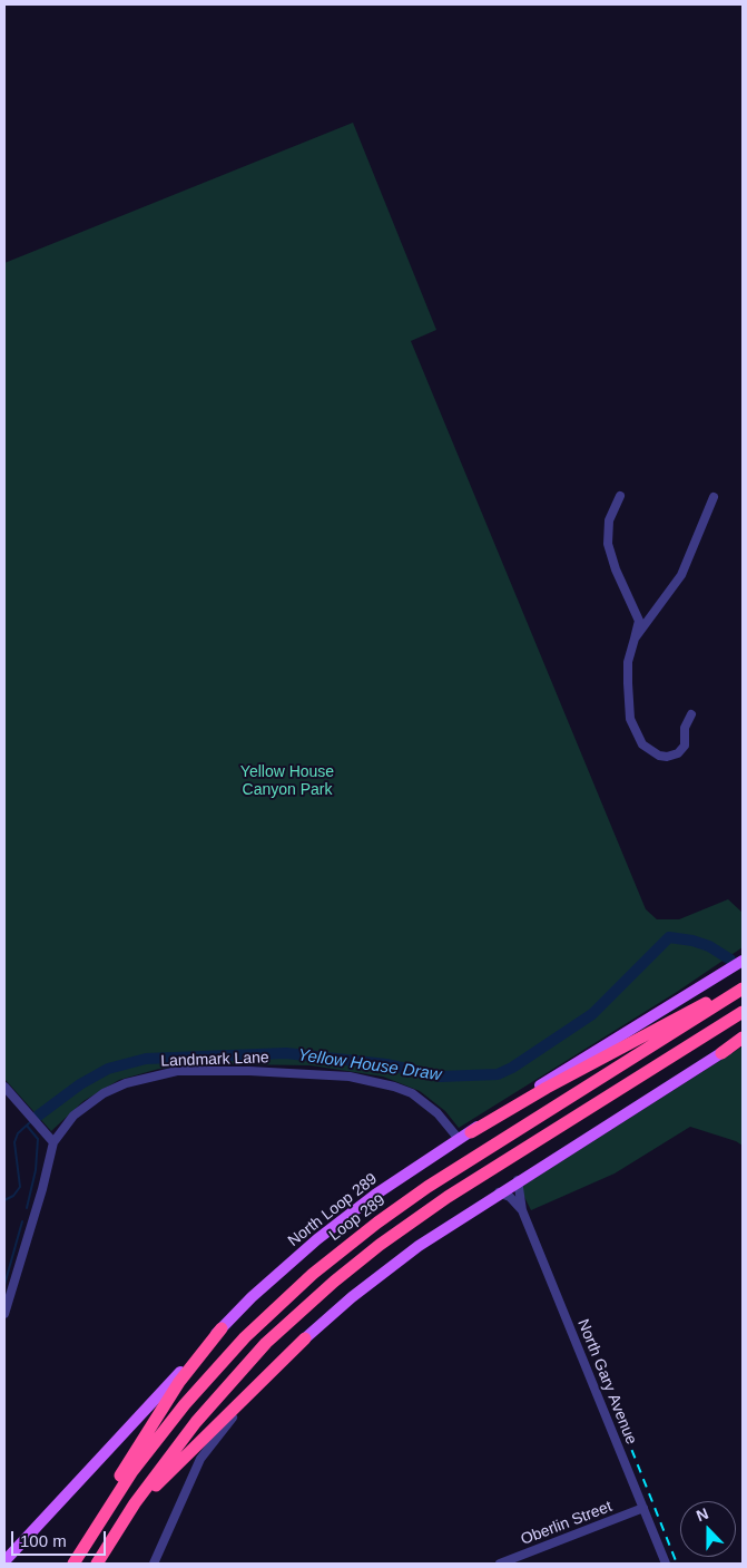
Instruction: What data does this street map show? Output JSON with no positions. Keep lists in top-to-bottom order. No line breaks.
{"streets":{"highway":["Loop 289"],"main road":["North Loop 289"],"street":["Landmark Lane","North Gary Avenue","Oberlin Street"]},"crossings":[["Landmark Lane","North Loop 289"],["North Gary Avenue","Oberlin Street"]],"water":["Yellow House Draw"],"parks":["Yellow House Canyon Park"],"scale_bar":"100 m","north":"top"}
